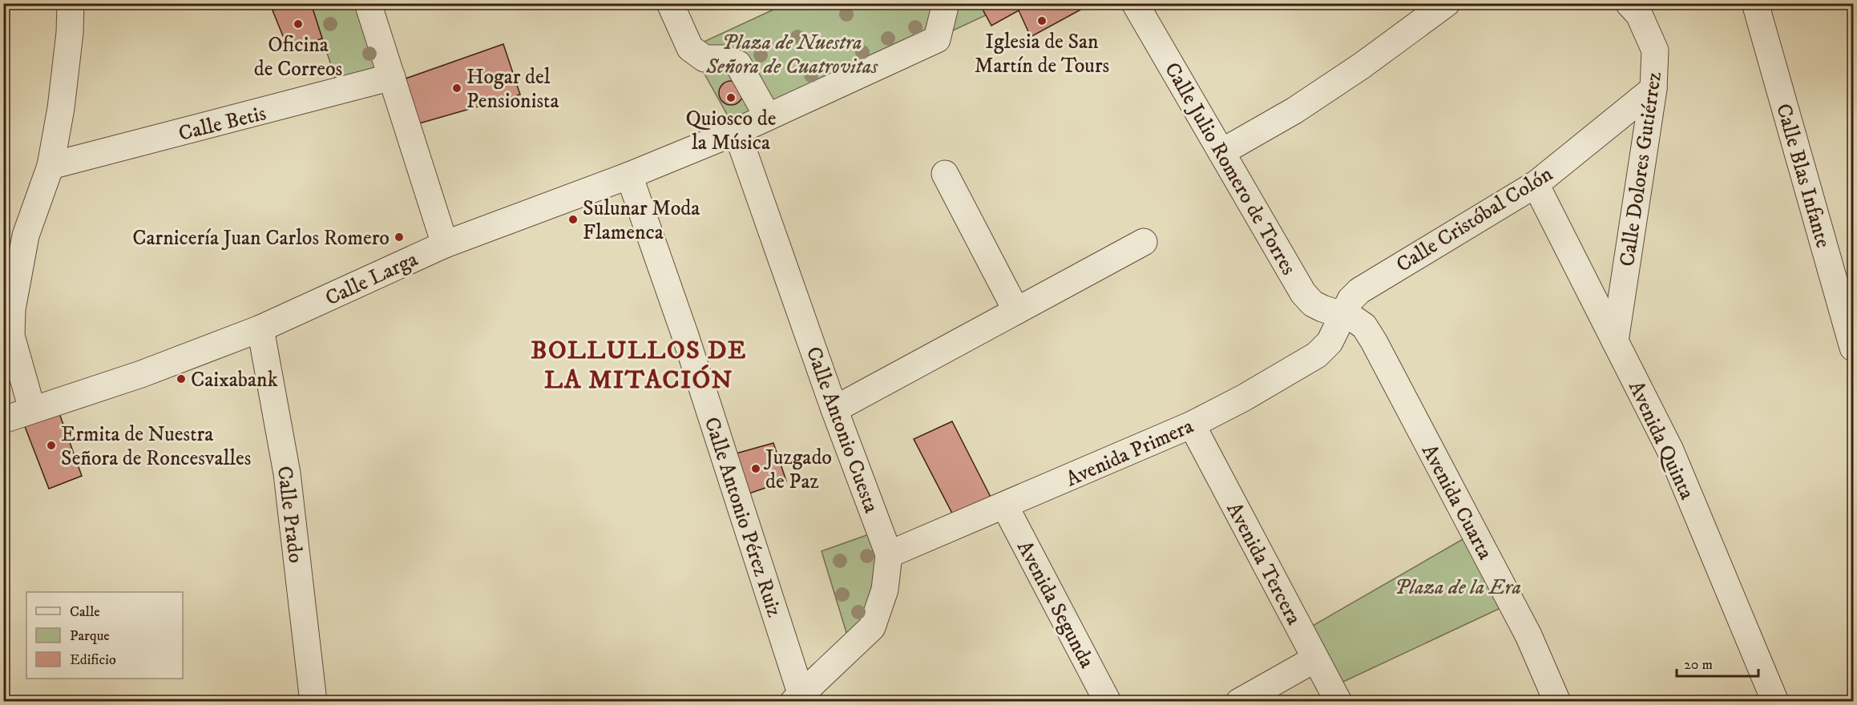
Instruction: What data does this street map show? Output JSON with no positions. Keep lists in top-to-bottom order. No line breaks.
{"streets":{"street":["Calle Betis","Calle Julio Romero de Torres","Calle Dolores Gutiérrez","Calle Blas Infante","Calle Cristóbal Colón","Calle Larga","Calle Antonio Cuesta","Avenida Quinta","Avenida Primera","Avenida Cuarta","Calle Prado","Calle Antonio Pérez Ruiz","Avenida Tercera","Avenida Segunda"]},"crossings":[["Calle Julio Romero de Torres","Calle Cristóbal Colón"],["Calle Julio Romero de Torres","Avenida Primera"],["Calle Julio Romero de Torres","Avenida Cuarta"],["Calle Dolores Gutiérrez","Calle Cristóbal Colón"],["Calle Dolores Gutiérrez","Avenida Quinta"],["Calle Cristóbal Colón","Avenida Quinta"],["Calle Cristóbal Colón","Avenida Primera"],["Calle Cristóbal Colón","Avenida Cuarta"],["Calle Larga","Calle Antonio Cuesta"],["Calle Larga","Calle Prado"],["Calle Larga","Calle Antonio Pérez Ruiz"],["Calle Antonio Cuesta","Avenida Primera"],["Calle Antonio Cuesta","Calle Antonio Pérez Ruiz"],["Avenida Primera","Avenida Cuarta"],["Avenida Primera","Avenida Tercera"],["Avenida Primera","Avenida Segunda"]],"districts":["BOLLULLOS DE LA MITACIÓN"],"parks":["Plaza de Nuestra Señora de Cuatrovitas","Plaza de la Era"],"places":["Iglesia de San Martín de Tours","Oficina de Correos","Hogar del Pensionista","Quiosco de la Música","Sulunar Moda Flamenca","Carnicería Juan Carlos Romero","Caixabank","Ermita de Nuestra Señora de Roncesvalles","Juzgado de Paz"],"legend":["Calle","Parque","Edificio"],"scale_bar":"20 m"}
